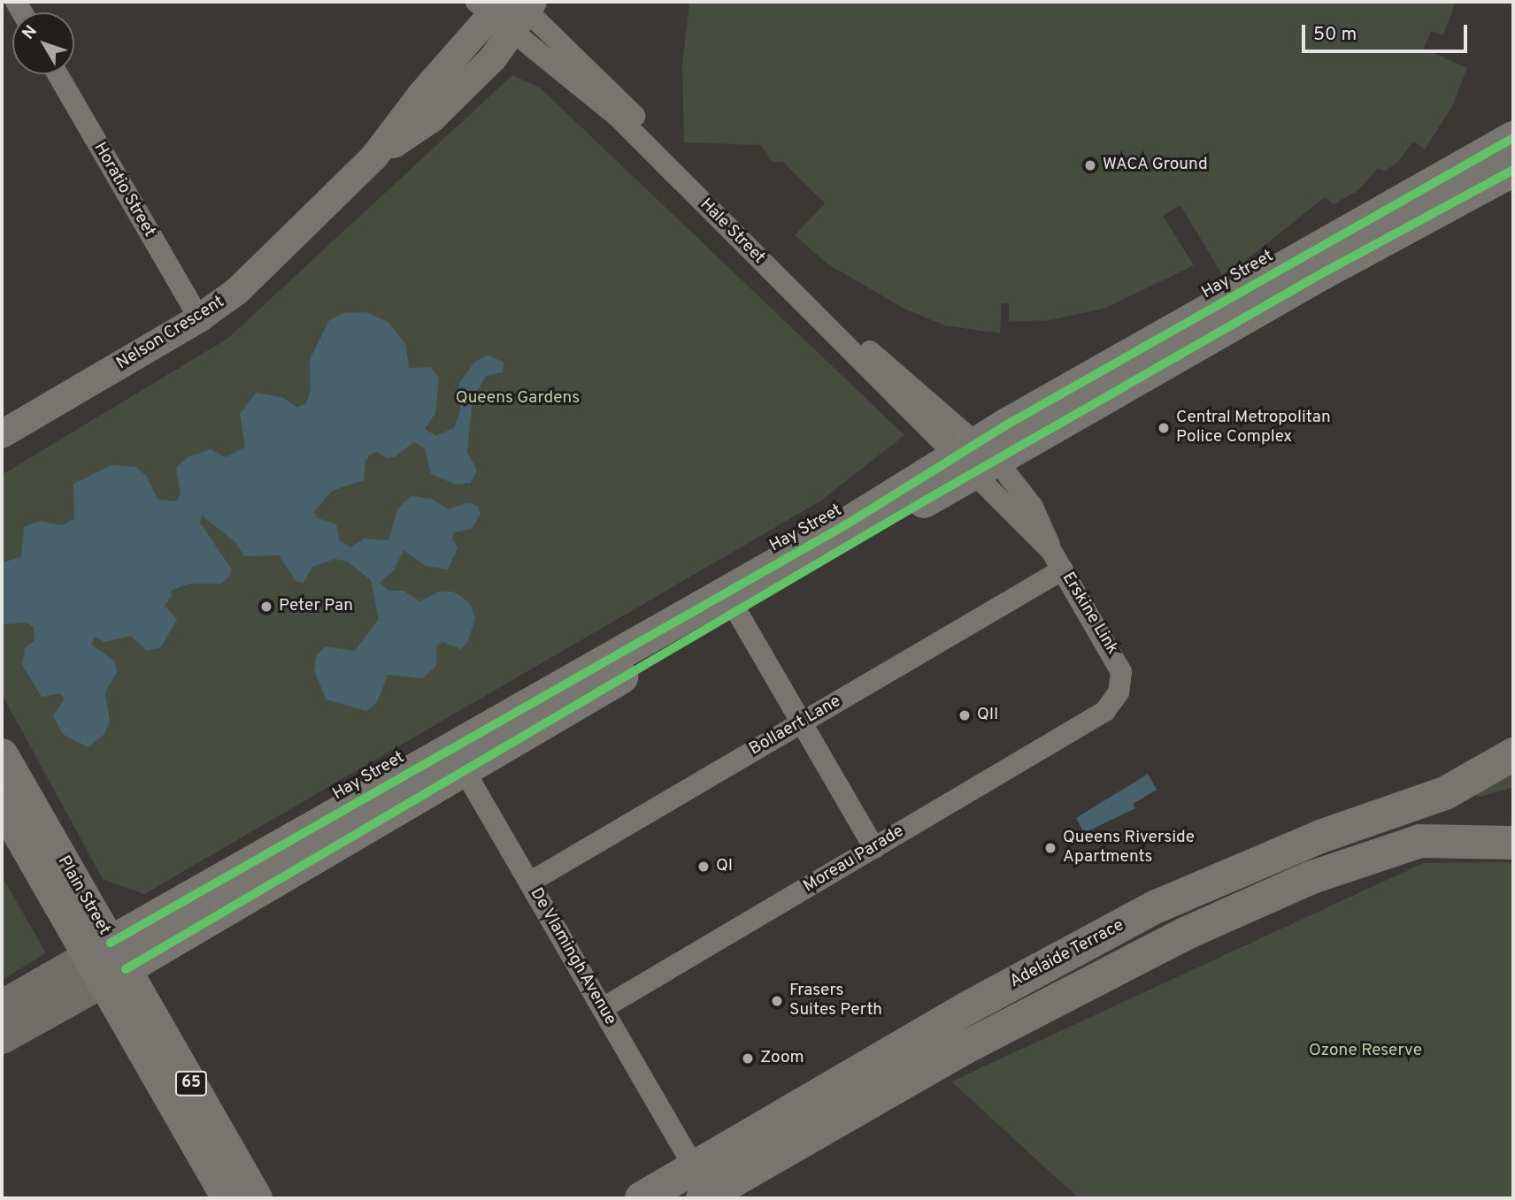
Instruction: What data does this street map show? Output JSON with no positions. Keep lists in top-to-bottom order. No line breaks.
{"streets":{"highway":["Plain Street","Adelaide Terrace","65"],"main road":["Hay Street"],"street":["Horatio Street","Hale Street","Nelson Crescent","Erskine Link","Bollaert Lane","Moreau Parade","De Vlamingh Avenue"]},"crossings":[["Horatio Street","Nelson Crescent"],["Hale Street","Hay Street"],["Hale Street","Nelson Crescent"],["Hale Street","Erskine Link"],["Hay Street","Erskine Link"],["Hay Street","Plain Street"],["Hay Street","De Vlamingh Avenue"],["Erskine Link","Bollaert Lane"],["Erskine Link","Moreau Parade"],["Bollaert Lane","De Vlamingh Avenue"],["Moreau Parade","De Vlamingh Avenue"],["Adelaide Terrace","De Vlamingh Avenue"]],"parks":["Queens Gardens","Ozone Reserve"],"places":["WACA Ground","Central Metropolitan Police Complex","Peter Pan","QII","Queens Riverside Apartments","QI","Frasers Suites Perth","Zoom"],"scale_bar":"50 m","north":"top left"}
